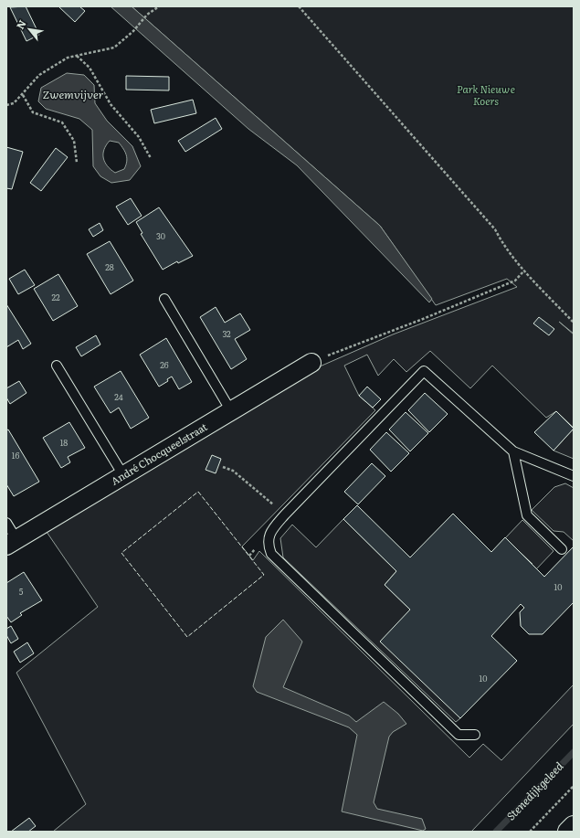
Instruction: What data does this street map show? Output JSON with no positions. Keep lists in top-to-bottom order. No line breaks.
{"streets":{"street":["André Chocqueelstraat"]},"water":["Zwemvijver","Stenedijkgeleed"],"parks":["Park Nieuwe Koers"],"house_numbers":["30","28","22","32","26","24","18","16","10","5","10"],"north":"top left"}
